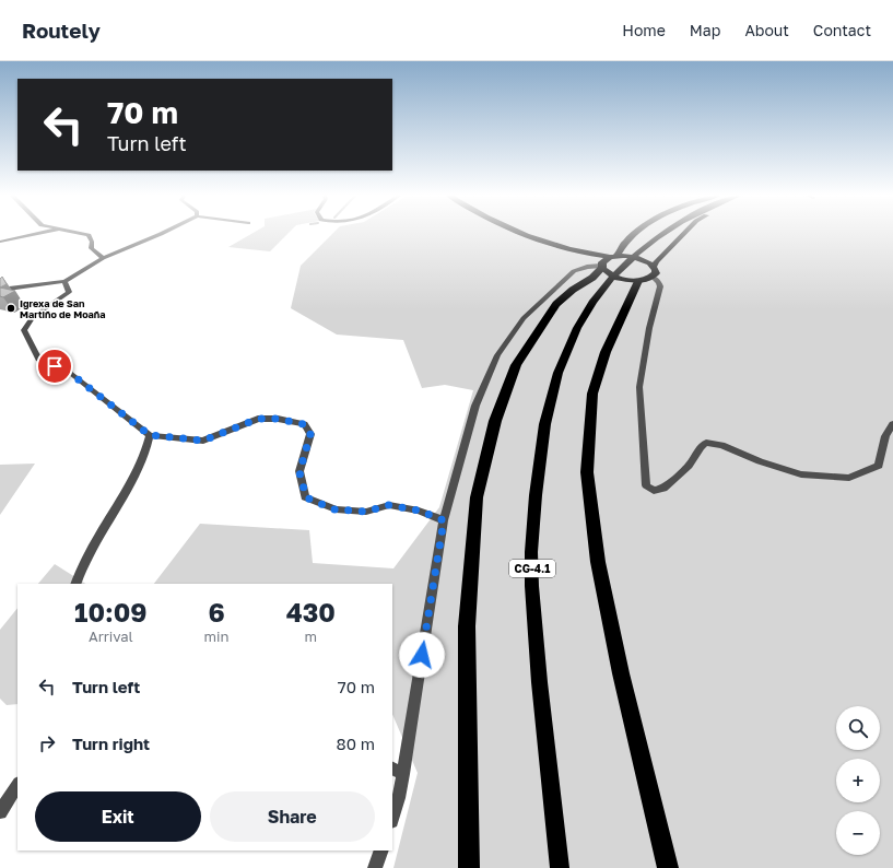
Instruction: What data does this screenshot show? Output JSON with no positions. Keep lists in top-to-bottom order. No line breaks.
{"streets":{"highway":["CG-4.1"]},"places":["Igrexa de San Martiño de Moaña"],"page":{"header":"Routely","nav":["Home","Map","About","Contact"],"turn":["70 m","Turn left"],"eta":["10:09","Arrival","6","min","430","m"],"list":[{"name":"Turn left","value":"70 m"},{"name":"Turn right","value":"80 m"}],"map_buttons":["+","−"],"buttons":["Exit","Share"]}}
